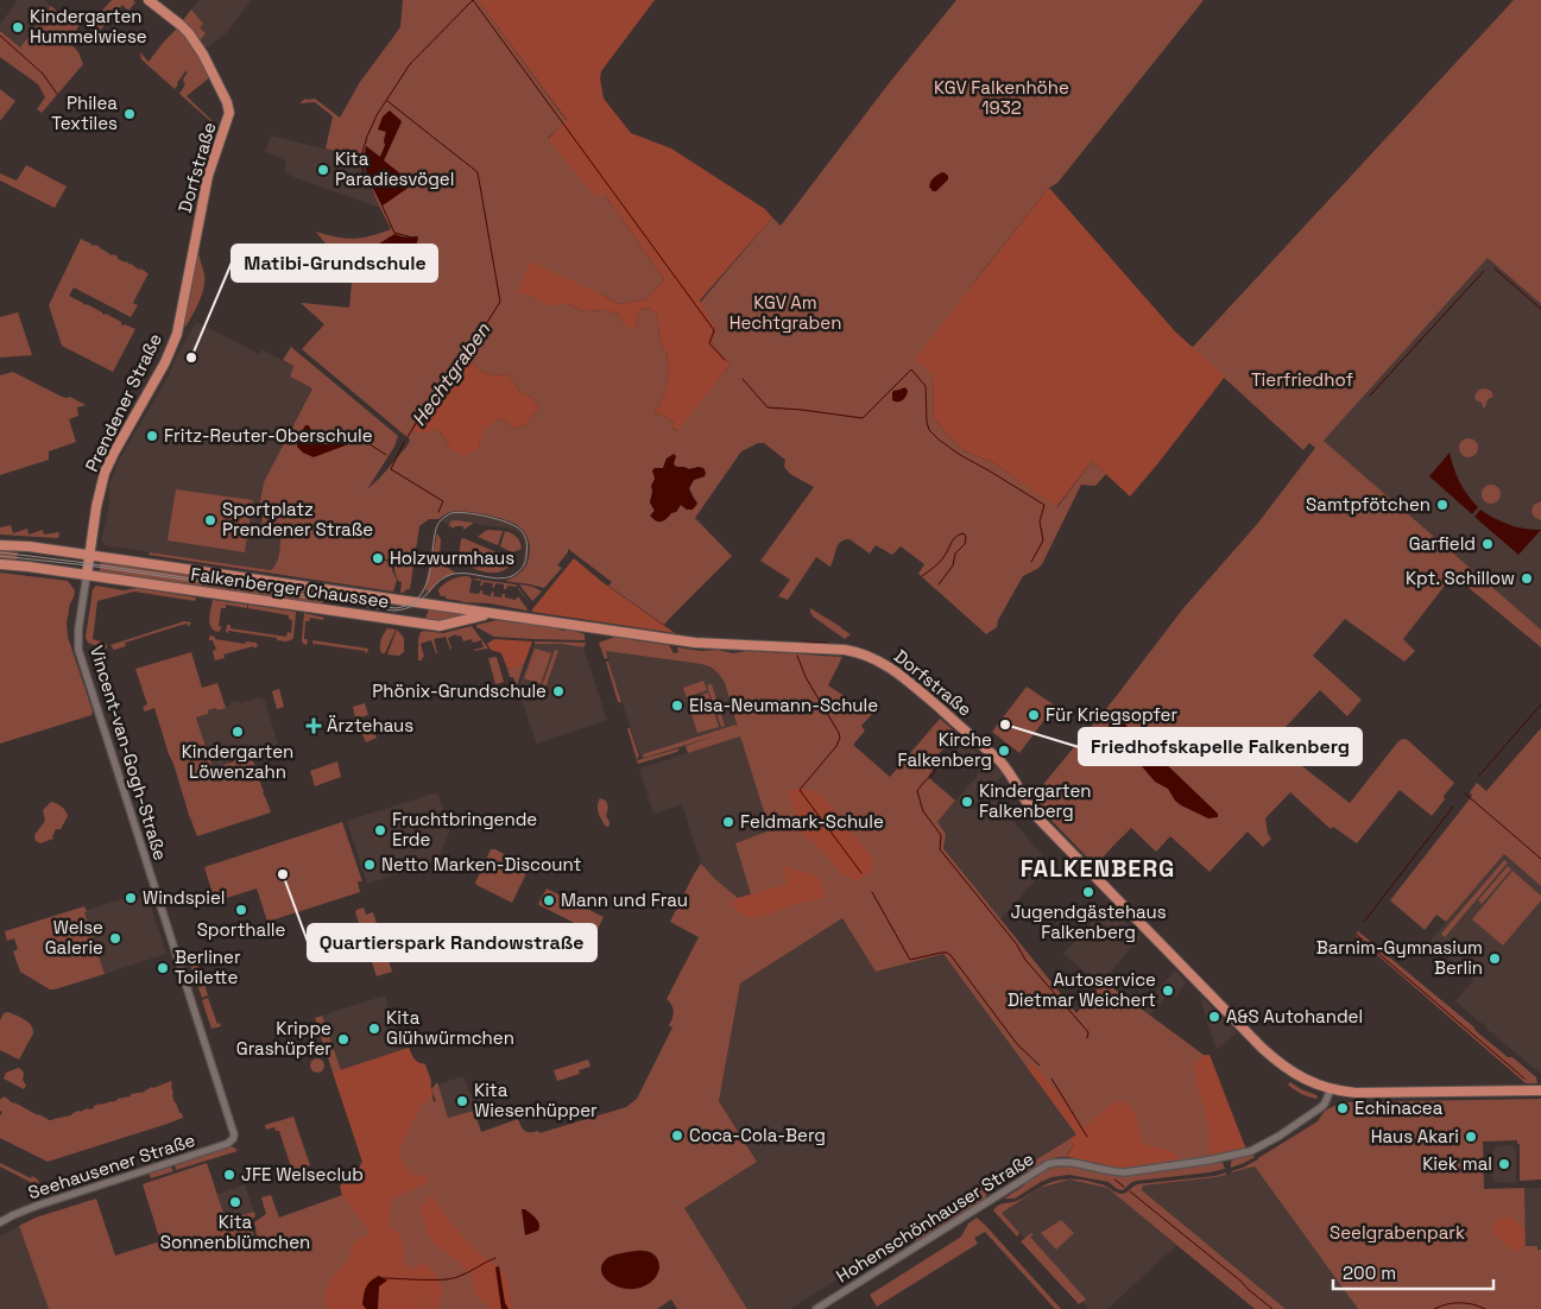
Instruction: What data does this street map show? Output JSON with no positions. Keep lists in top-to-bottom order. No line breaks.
{"streets":{"main road":["Dorfstraße","Prendener Straße","Falkenberger Chaussee"],"street":["Vincent-van-Gogh-Straße","Seehausener Straße","Hohenschönhauser Straße"]},"crossings":[["Dorfstraße","Prendener Straße"],["Dorfstraße","Falkenberger Chaussee"],["Dorfstraße","Hohenschönhauser Straße"],["Prendener Straße","Falkenberger Chaussee"],["Falkenberger Chaussee","Vincent-van-Gogh-Straße"],["Vincent-van-Gogh-Straße","Seehausener Straße"]],"districts":["FALKENBERG"],"water":["Hechtgraben"],"parks":["KGV Falkenhöhe 1932","KGV Am Hechtgraben","Tierfriedhof","Seelgrabenpark"],"places":{"other":["Kindergarten Hummelwiese","Philea Textiles","Kita Paradiesvögel","Matibi-Grundschule","Fritz-Reuter-Oberschule","Samtpfötchen","Sportplatz Prendener Straße","Garfield","Holzwurmhaus","Kpt. Schillow","Phönix-Grundschule","Elsa-Neumann-Schule","Für Kriegsopfer","Friedhofskapelle Falkenberg","Kindergarten Löwenzahn","Kirche Falkenberg","Kindergarten Falkenberg","Feldmark-Schule","Fruchtbringende Erde","Netto Marken-Discount","Quartierspark Randowstraße","Jugendgästehaus Falkenberg","Windspiel","Mann und Frau","Sporthalle","Welse Galerie","Barnim-Gymnasium Berlin","Berliner Toilette","Autoservice Dietmar Weichert","A&S Autohandel","Kita Glühwürmchen","Krippe Grashüpfer","Kita Wiesenhüpper","Echinacea","Coca-Cola-Berg","Haus Akari","Kiek mal","JFE Welseclub","Kita Sonnenblümchen"],"health":["Ärztehaus"]},"scale_bar":"200 m"}
